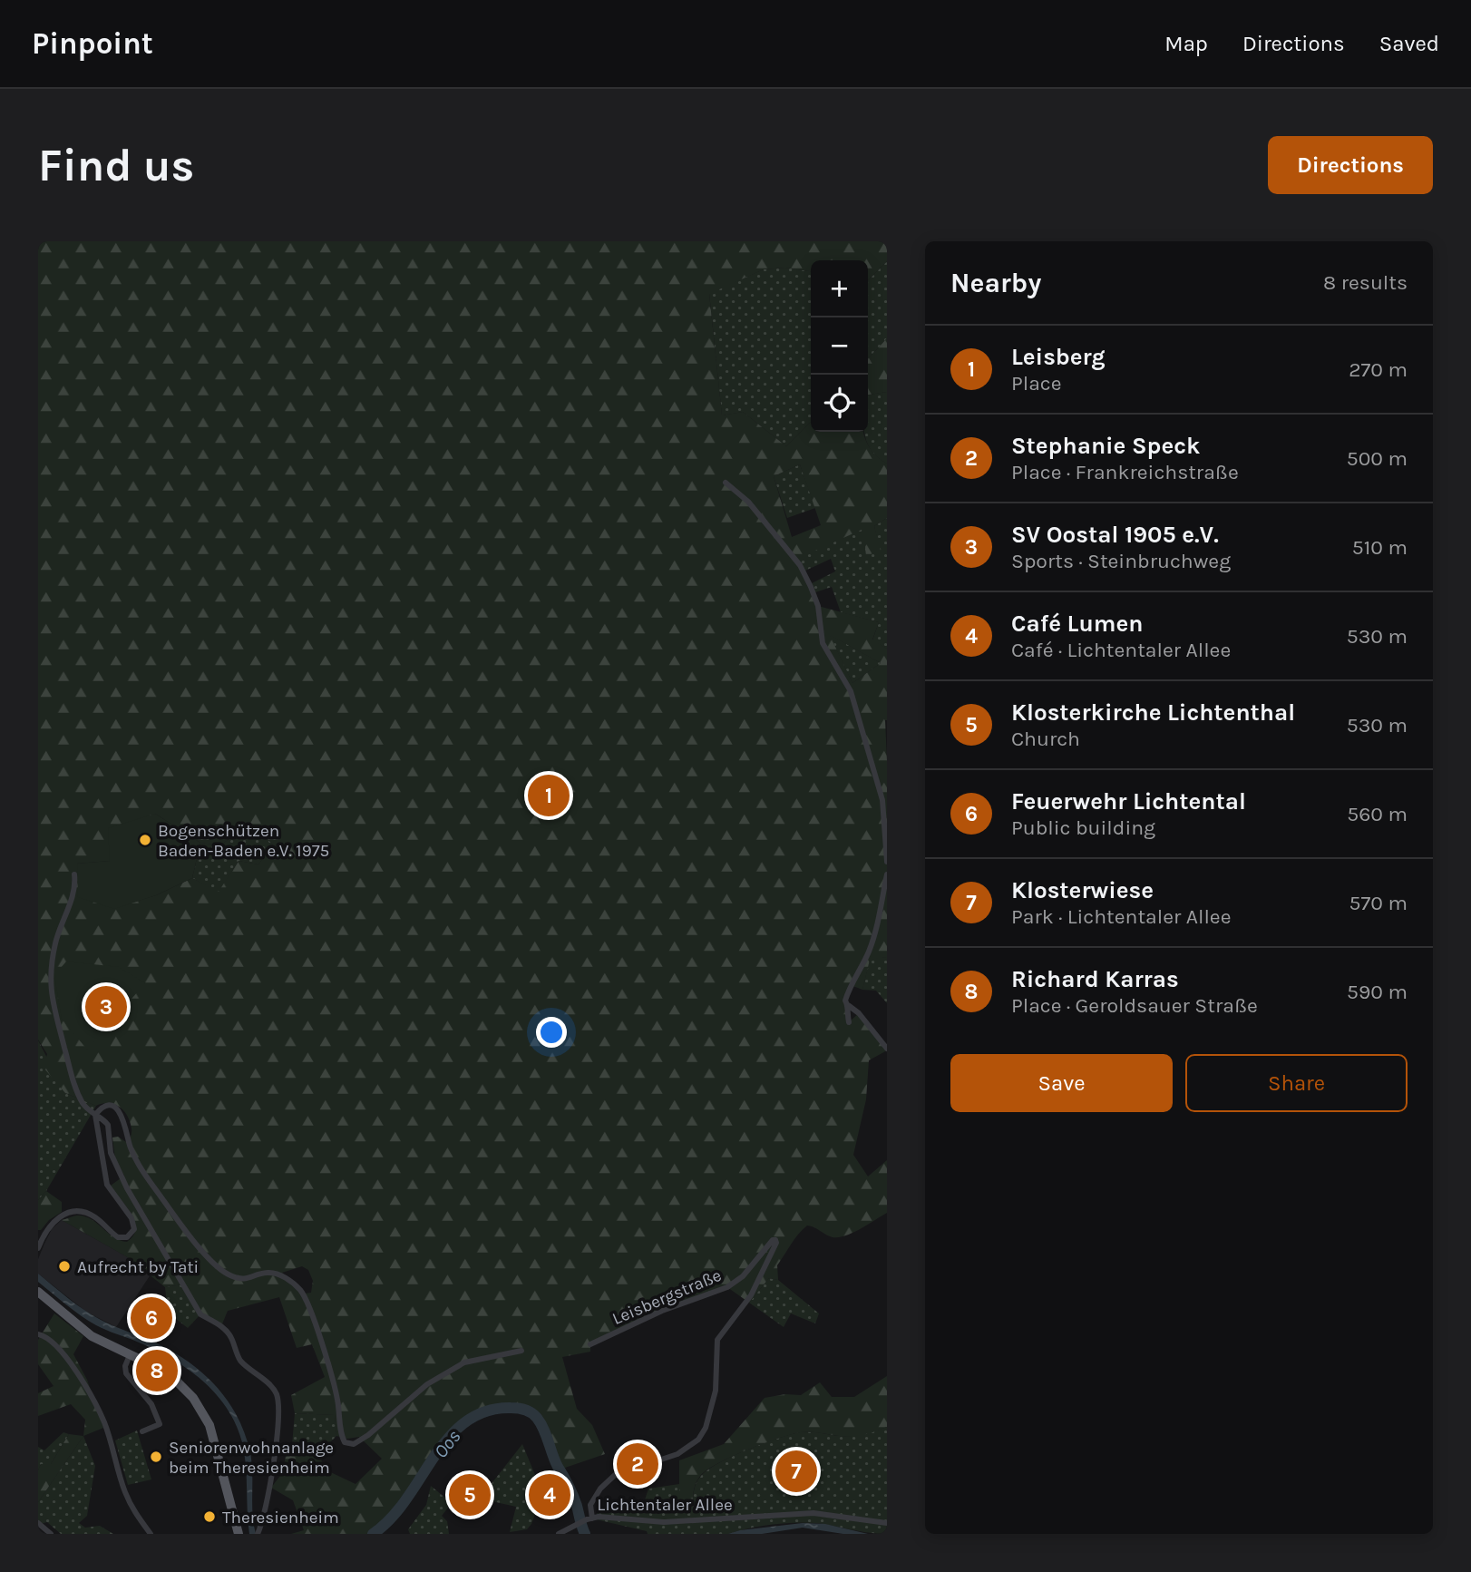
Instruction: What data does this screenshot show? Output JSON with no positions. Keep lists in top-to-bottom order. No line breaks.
{"streets":{"street":["Leisbergstraße","Lichtentaler Allee"]},"crossings":[["Leisbergstraße","Lichtentaler Allee"]],"water":["Oos"],"places":["Bogenschützen Baden-Baden e.V. 1975","Aufrecht by Tati","Seniorenwohnanlage beim Theresienheim","Theresienheim"],"page":{"header":"Pinpoint","nav":["Map","Directions","Saved"],"buttons":["Directions",["Save","Share"]],"title":"Find us","heading":["Nearby","8 results"],"map_buttons":["+","−"],"list":[{"mark":"1","name":"Leisberg","note":"Place","value":"270 m"},{"mark":"2","name":"Stephanie Speck","note":"Place · Frankreichstraße","value":"500 m"},{"mark":"3","name":"SV Oostal 1905 e.V.","note":"Sports · Steinbruchweg","value":"510 m"},{"mark":"4","name":"Café Lumen","note":"Café · Lichtentaler Allee","value":"530 m"},{"mark":"5","name":"Klosterkirche Lichtenthal","note":"Church","value":"530 m"},{"mark":"6","name":"Feuerwehr Lichtental","note":"Public building","value":"560 m"},{"mark":"7","name":"Klosterwiese","note":"Park · Lichtentaler Allee","value":"570 m"},{"mark":"8","name":"Richard Karras","note":"Place · Geroldsauer Straße","value":"590 m"}],"pins":["1","3","6","8","2","7","4","5"]}}
